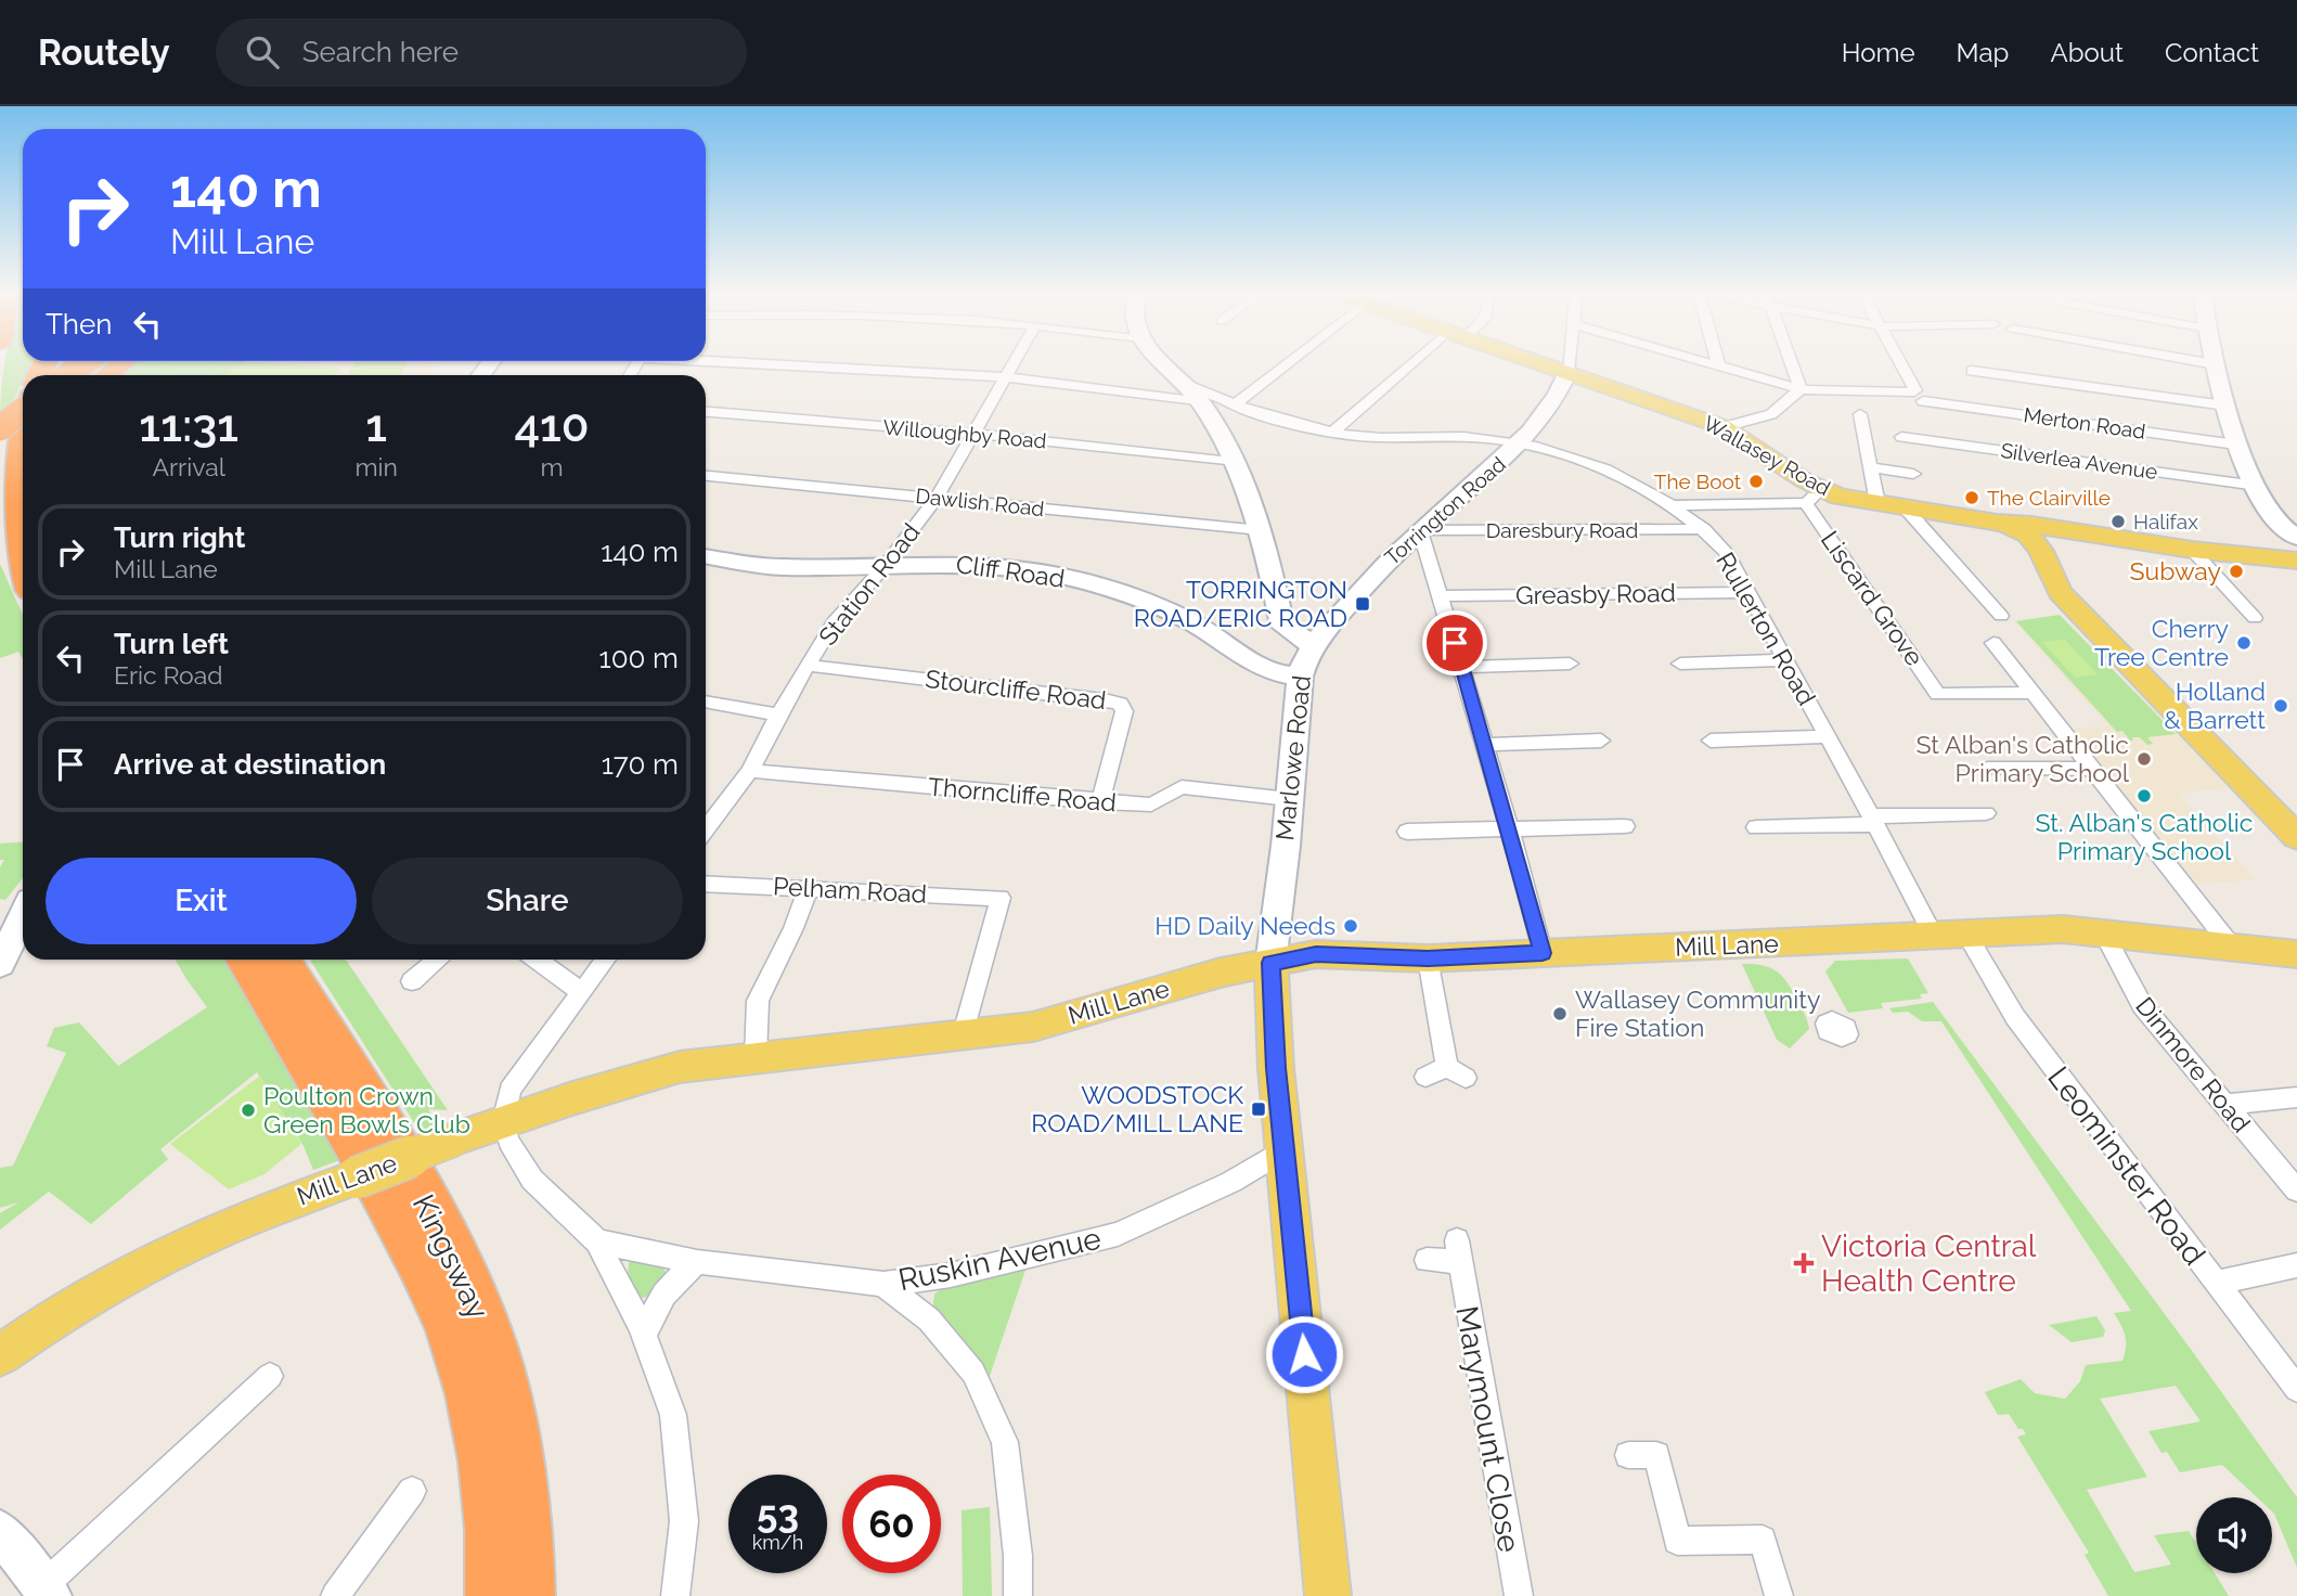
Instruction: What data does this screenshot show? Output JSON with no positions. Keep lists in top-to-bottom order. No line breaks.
{"streets":{"highway":["Kingsway"],"main road":["Wallasey Road","Mill Lane"],"street":["Merton Road","Willoughby Road","Silverlea Avenue","Dawlish Road","Torrington Road","Daresbury Road","Cliff Road","Station Road","Greasby Road","Liscard Grove","Rullerton Road","Stourcliffe Road","Marlowe Road","Thorncliffe Road","Pelham Road","Dinmore Road","Leominster Road","Ruskin Avenue","Marymount Close"]},"crossings":[["Willoughby Road","Station Road"],["Willoughby Road","Marlowe Road"],["Wallasey Road","Torrington Road"],["Wallasey Road","Liscard Grove"],["Dawlish Road","Station Road"],["Dawlish Road","Marlowe Road"],["Torrington Road","Daresbury Road"],["Torrington Road","Rullerton Road"],["Torrington Road","Marlowe Road"],["Daresbury Road","Rullerton Road"],["Cliff Road","Station Road"],["Cliff Road","Marlowe Road"],["Station Road","Stourcliffe Road"],["Station Road","Thorncliffe Road"],["Greasby Road","Rullerton Road"],["Rullerton Road","Marlowe Road"],["Rullerton Road","Mill Lane"],["Stourcliffe Road","Thorncliffe Road"],["Marlowe Road","Thorncliffe Road"],["Marlowe Road","Mill Lane"],["Pelham Road","Mill Lane"],["Mill Lane","Dinmore Road"],["Mill Lane","Leominster Road"]],"places":{"other":["The Boot","The Clairville","Halifax","Subway","Cherry Tree Centre","Holland & Barrett","St Alban's Catholic Primary School","St. Alban's Catholic Primary School","HD Daily Needs","Wallasey Community Fire Station","Poulton Crown Green Bowls Club"],"transit":["TORRINGTON ROAD/ERIC ROAD","WOODSTOCK ROAD/MILL LANE"],"health":["Victoria Central Health Centre"]},"page":{"header":"Routely","search":"Search here","nav":["Home","Map","About","Contact"],"turn":["140 m","Mill Lane"],"then":"Then","eta":["11:31","Arrival","1","min","410","m"],"list":[{"name":"Turn right","note":"Mill Lane","value":"140 m"},{"name":"Turn left","note":"Eric Road","value":"100 m"},{"name":"Arrive at destination","value":"170 m"}],"buttons":["Exit","Share"],"speed":"53 km/h","limit":"60"}}
